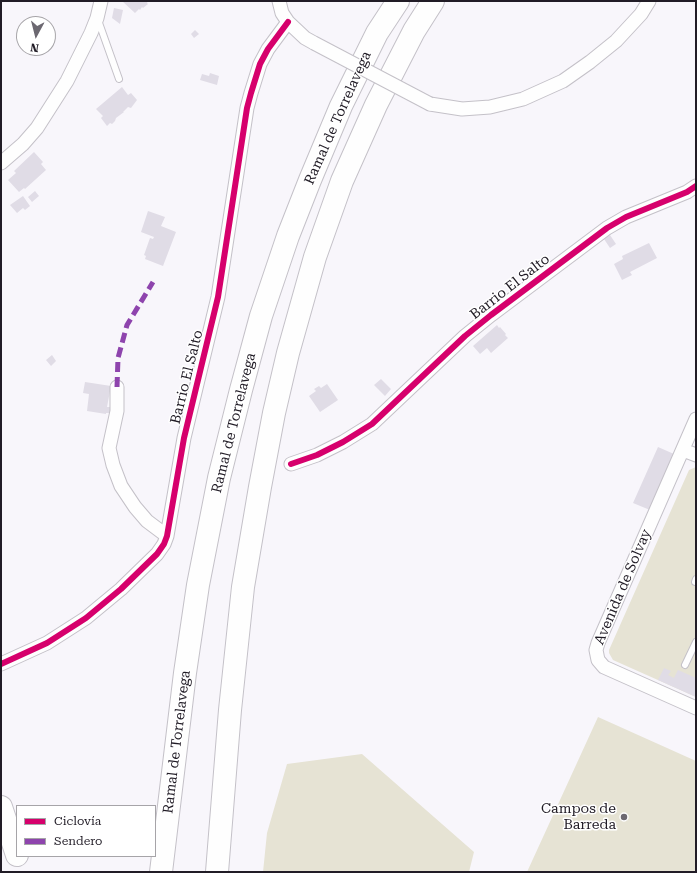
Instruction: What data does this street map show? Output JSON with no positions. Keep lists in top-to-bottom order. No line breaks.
{"streets":{"highway":["Ramal de Torrelavega"],"street":["Barrio El Salto","Avenida de Solvay"]},"places":["Campos de Barreda"],"legend":["Ciclovía","Sendero"],"north":"bottom"}
